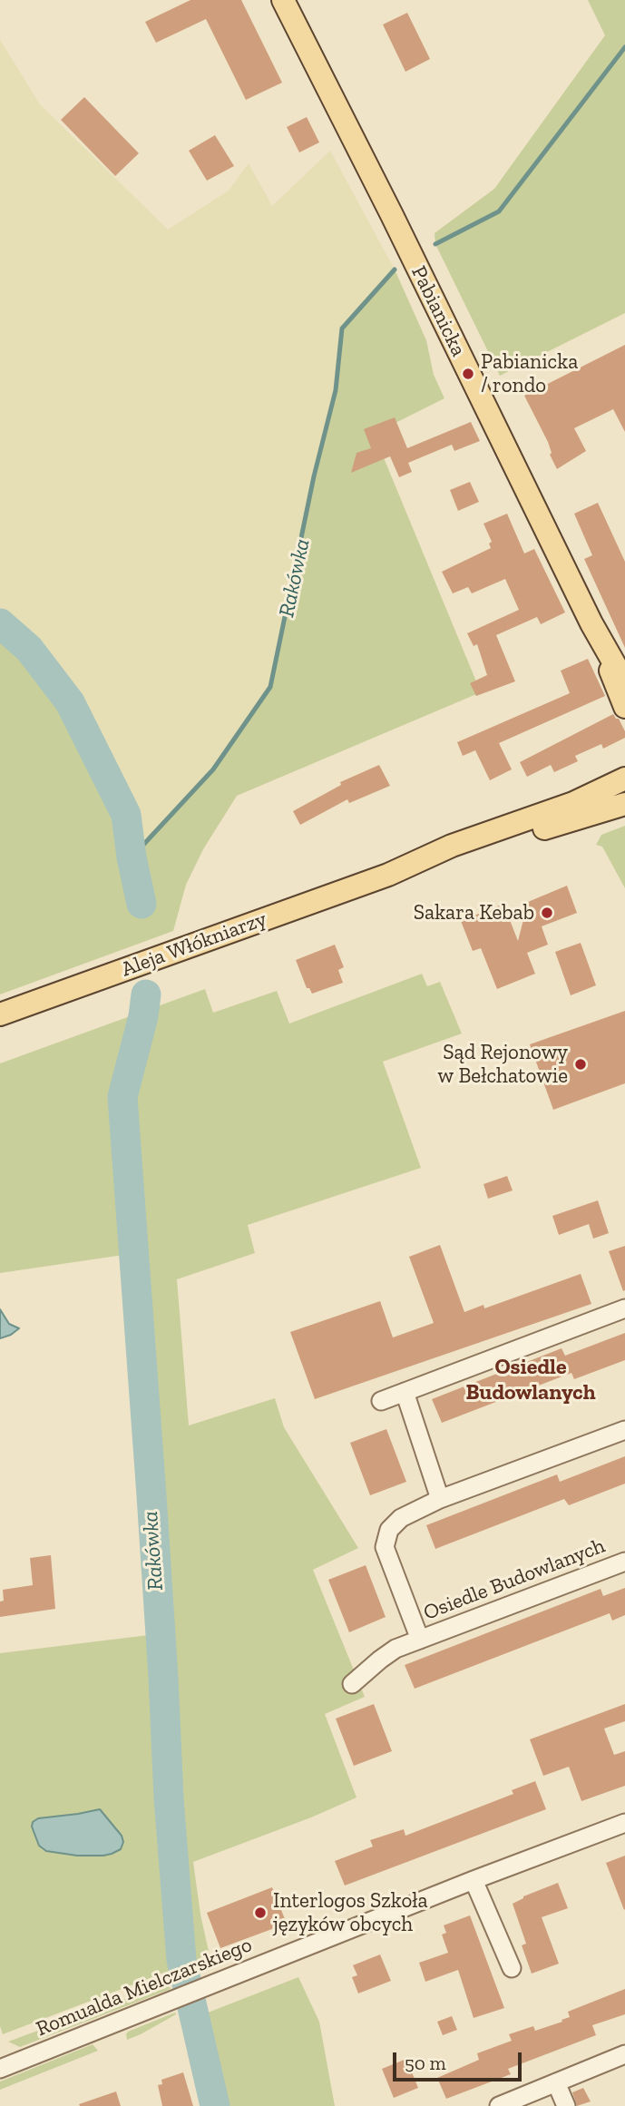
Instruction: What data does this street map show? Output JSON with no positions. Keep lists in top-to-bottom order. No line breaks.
{"streets":{"main road":["Pabianicka","Aleja Włókniarzy"],"street":["Osiedle Budowlanych","Romualda Mielczarskiego"]},"districts":["Osiedle Budowlanych"],"water":["Rakówka"],"places":["Pabianicka / rondo","Sakara Kebab","Sąd Rejonowy w Bełchatowie","Interlogos Szkoła języków obcych"],"scale_bar":"50 m"}
